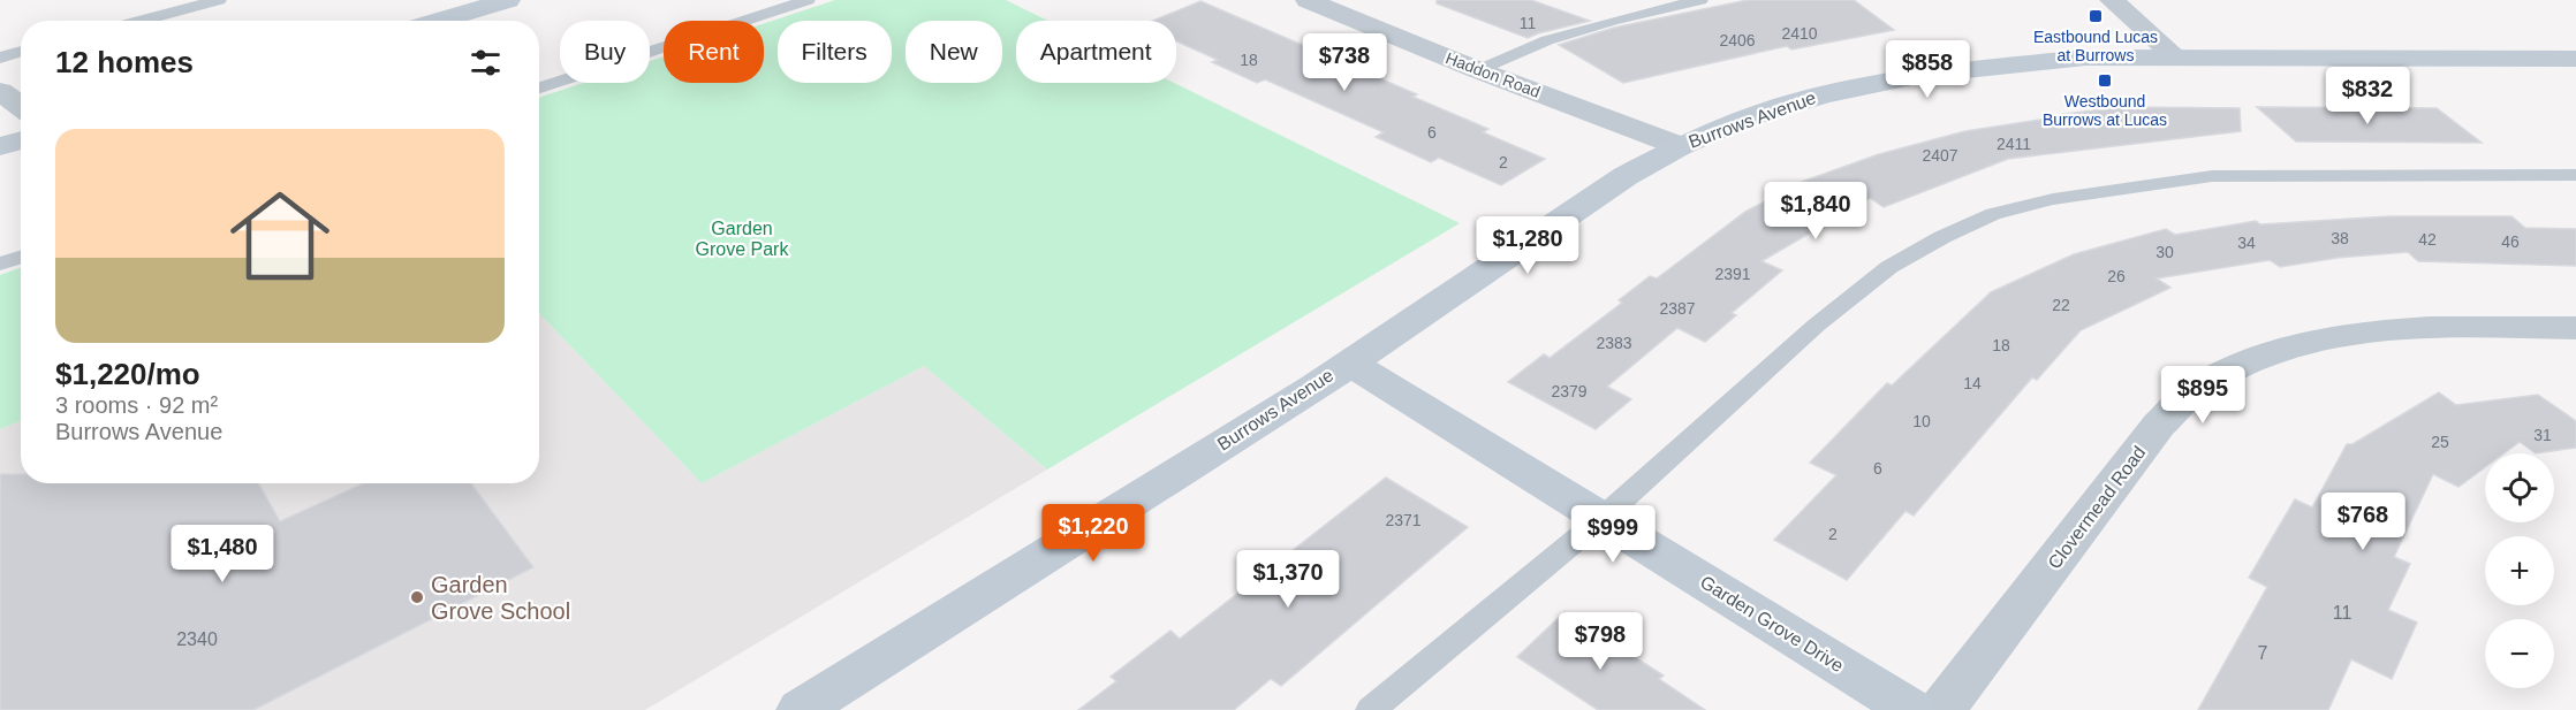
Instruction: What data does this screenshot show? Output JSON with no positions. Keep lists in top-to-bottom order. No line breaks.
{"streets":{"street":["Haddon Road","Burrows Avenue","Clovermead Road","Garden Grove Drive"]},"crossings":[["Haddon Road","Burrows Avenue"],["Burrows Avenue","Garden Grove Drive"]],"parks":["Garden Grove Park"],"places":{"transit":["Eastbound Lucas at Burrows","Westbound Burrows at Lucas"],"other":["Garden Grove School"]},"house_numbers":["11","2410","2406","18","6","2411","2407","2","38","42","46","34","30","2391","26","22","2387","2383","18","14","2379","10","31","25","6","2371","2","11","2340","7"],"page":{"chip":["Buy","Rent","Filters","New","Apartment"],"heading":"12 homes","price":["$738","$858","$832","$1,840","$1,280","$895","$768","$1,220","$999","$1,480","$1,370","$798"],"list":[{"name":"$1,220/mo","note":"3 rooms · 92 m² · Burrows Avenue"}],"map_buttons":["+","−"]}}
